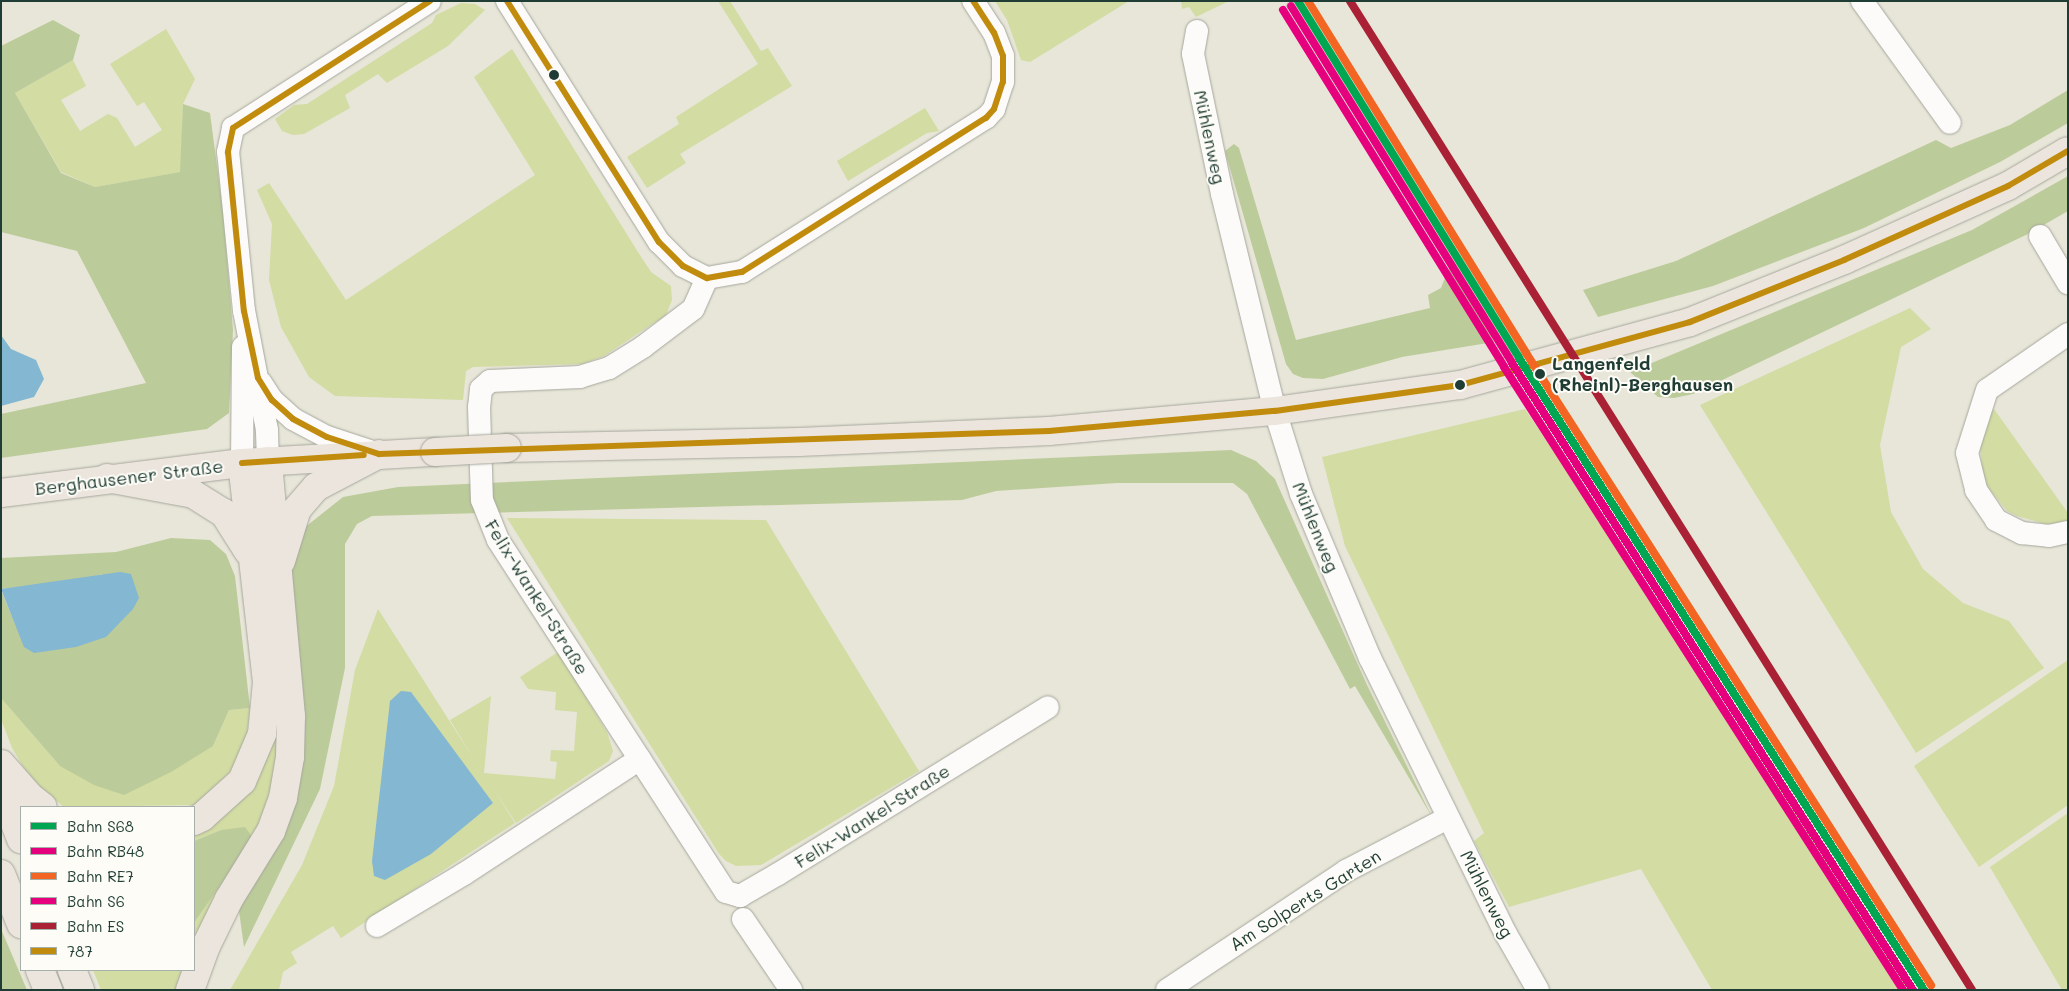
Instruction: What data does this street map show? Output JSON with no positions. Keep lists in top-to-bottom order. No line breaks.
{"streets":{"main road":["Berghausener Straße"],"street":["Mühlenweg","Felix-Wankel-Straße","Am Solperts Garten"]},"crossings":[["Mühlenweg","Berghausener Straße"],["Mühlenweg","Am Solperts Garten"]],"places":["Langenfeld (Rheinl)-Berghausen"],"lines":["rail line S68","rail line RE7","rail line ES","transit line 787","rail line RB48","rail line S6"],"legend":["Bahn S68","Bahn RB48","Bahn RE7","Bahn S6","Bahn ES","787"]}
